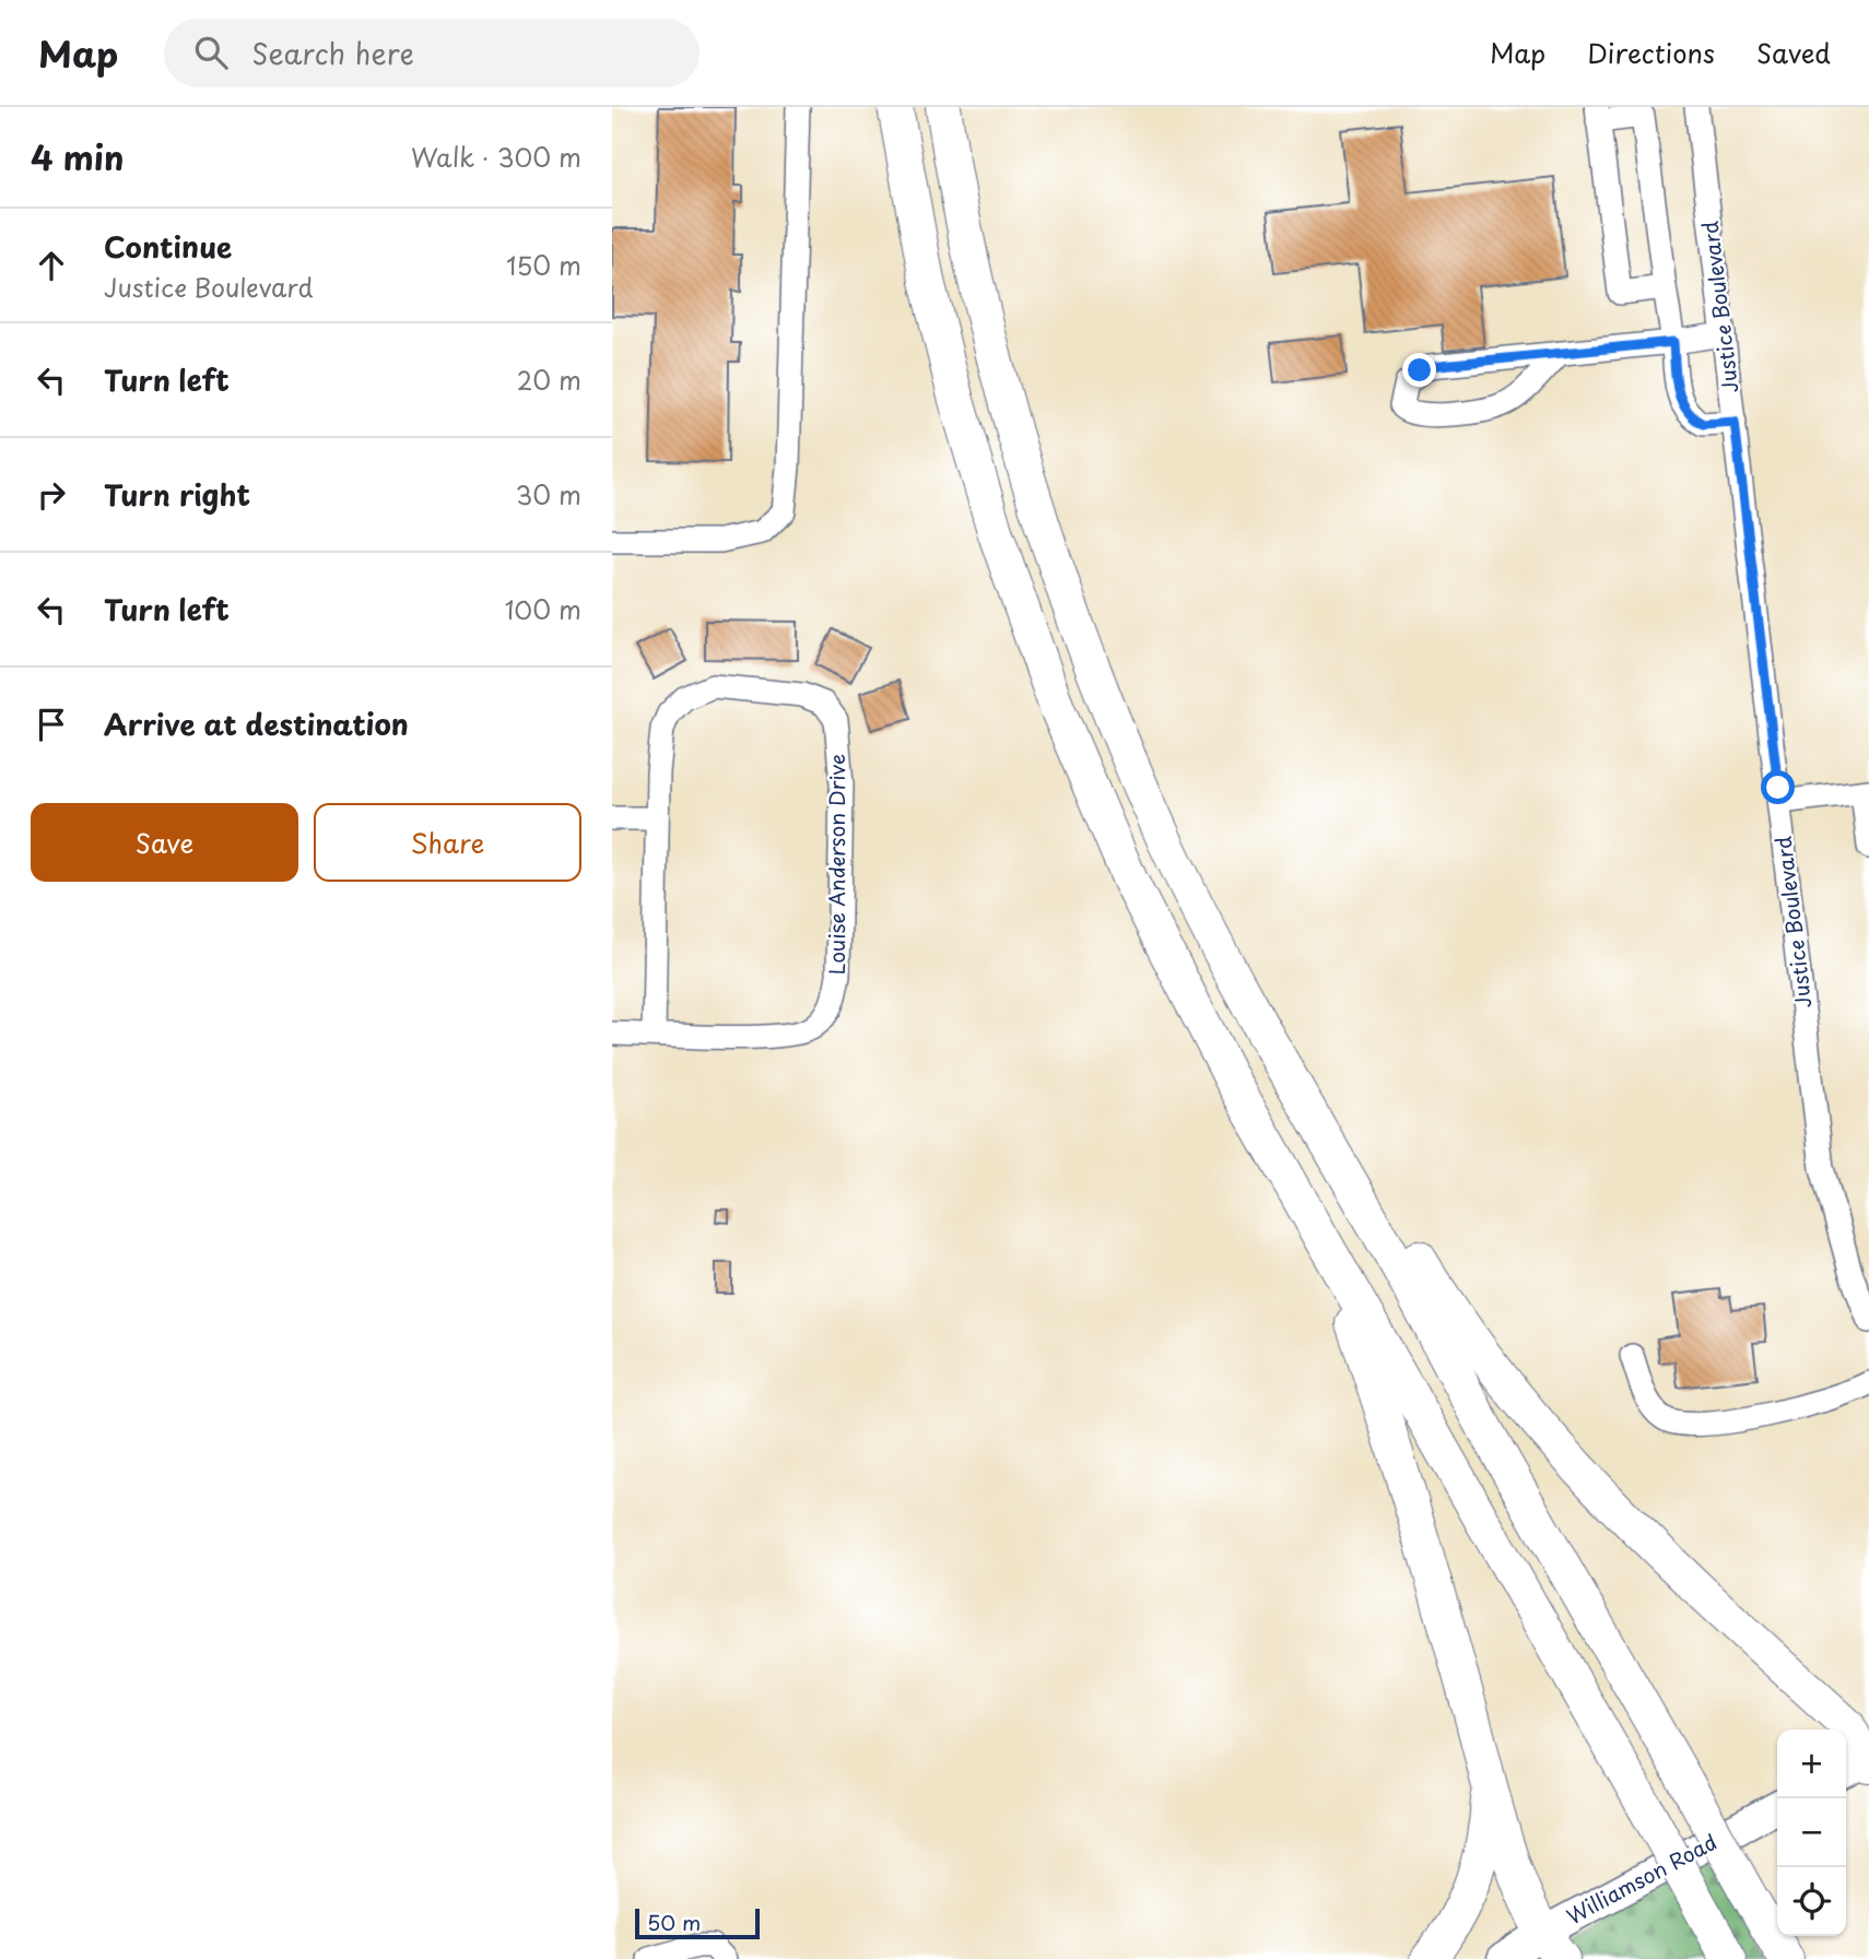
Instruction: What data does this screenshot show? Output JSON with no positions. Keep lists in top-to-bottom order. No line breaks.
{"streets":{"main road":["Williamson Road"],"street":["Justice Boulevard","Louise Anderson Drive"]},"scale_bar":"50 m","page":{"header":"Map","search":"Search here","nav":["Map","Directions","Saved"],"heading":["4 min","Walk · 300 m"],"list":[["Continue","Justice Boulevard","150 m"],["Turn left","20 m"],["Turn right","30 m"],["Turn left","100 m"],"Arrive at destination"],"buttons":["Save","Share"],"map_buttons":["+","−"],"scale":"50 m"}}
